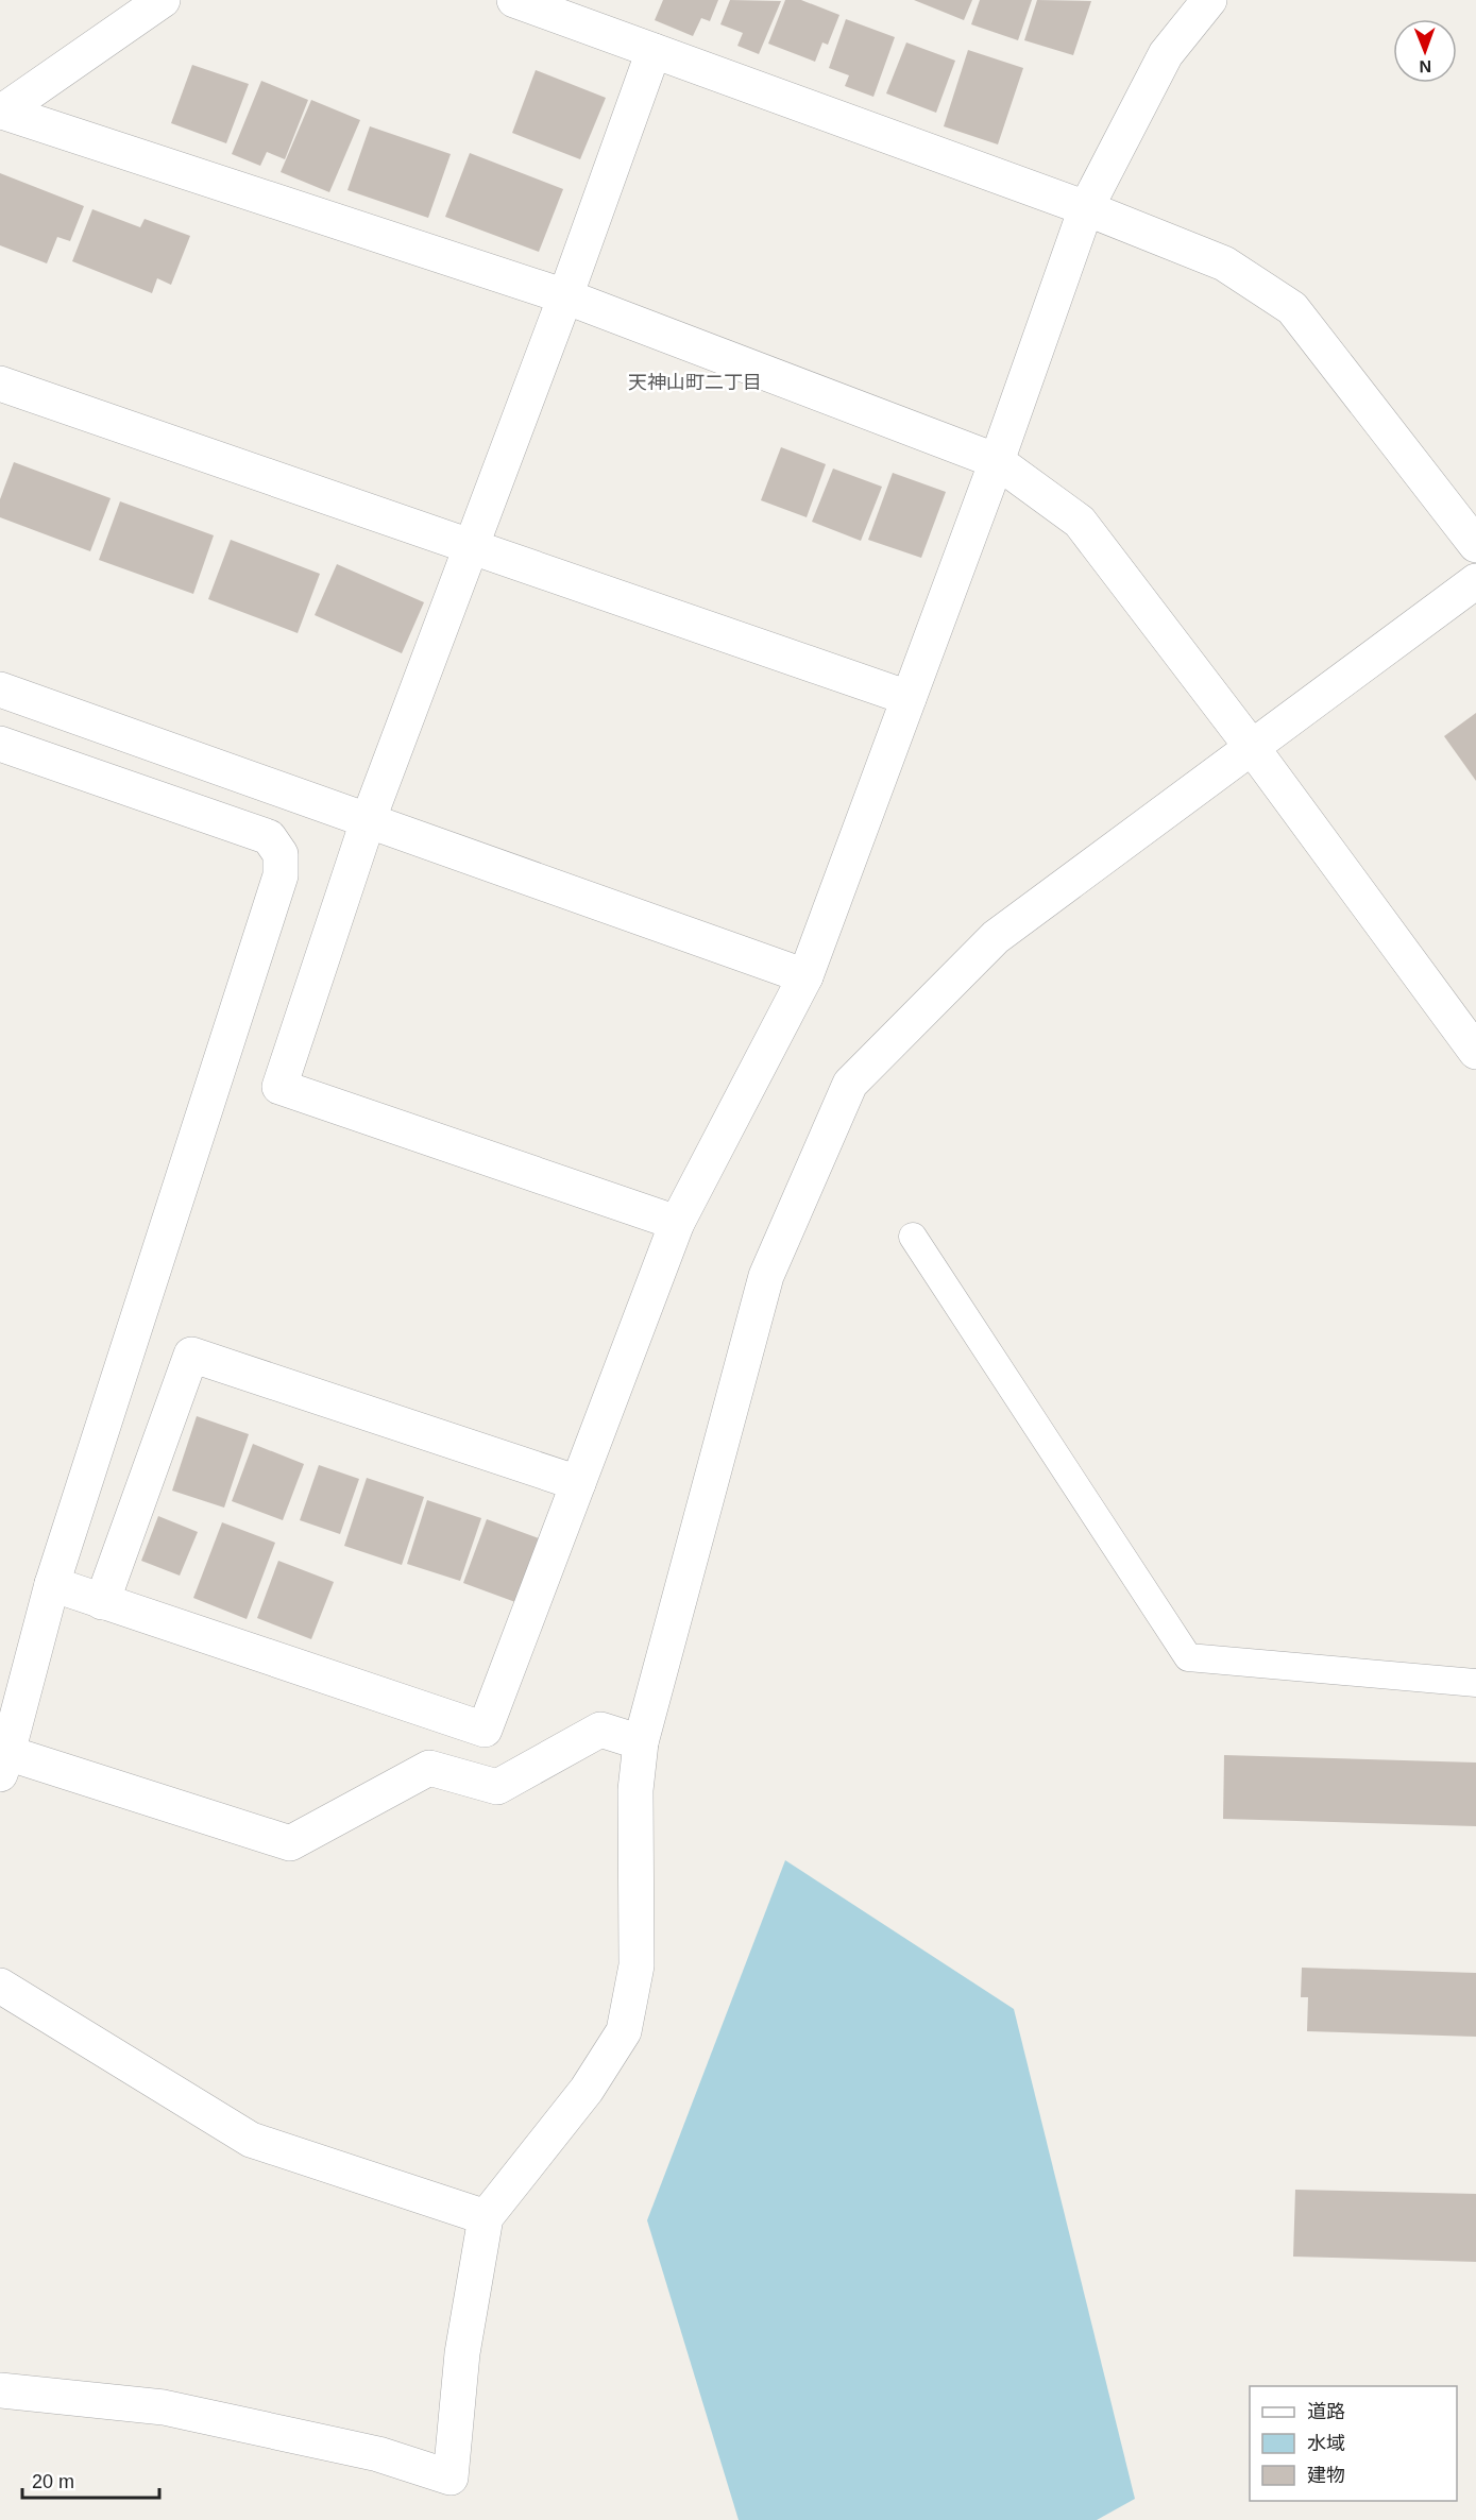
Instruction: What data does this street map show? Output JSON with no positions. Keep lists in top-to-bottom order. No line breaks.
{"districts":["天神山町二丁目"],"legend":["道路","水域","建物"],"scale_bar":"20 m","north":"bottom"}
